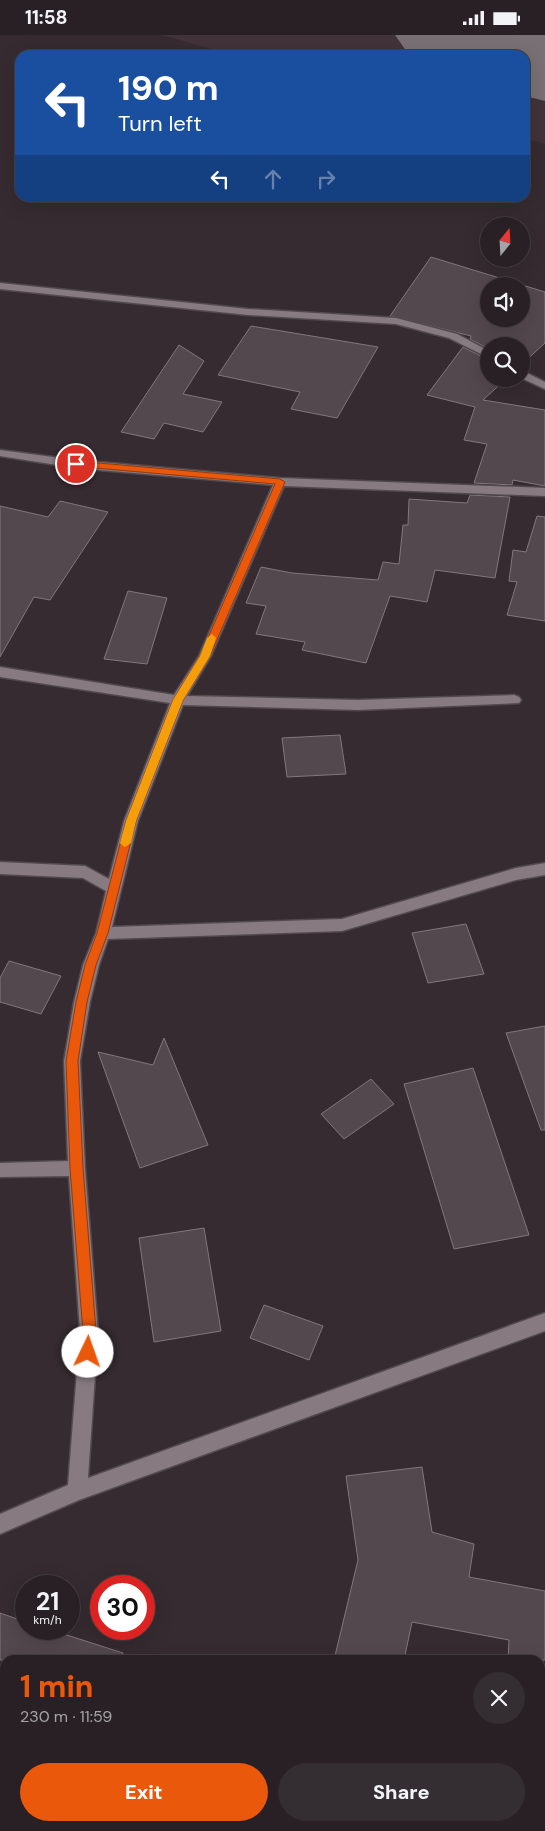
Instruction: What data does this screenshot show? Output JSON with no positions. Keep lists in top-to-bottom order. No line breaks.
{"north":"top","page":{"status":"11:58","turn":["190 m","Turn left"],"speed":"21 km/h","limit":"30","heading":["1 min","230 m · 11:59"],"buttons":["Exit","Share"]}}
